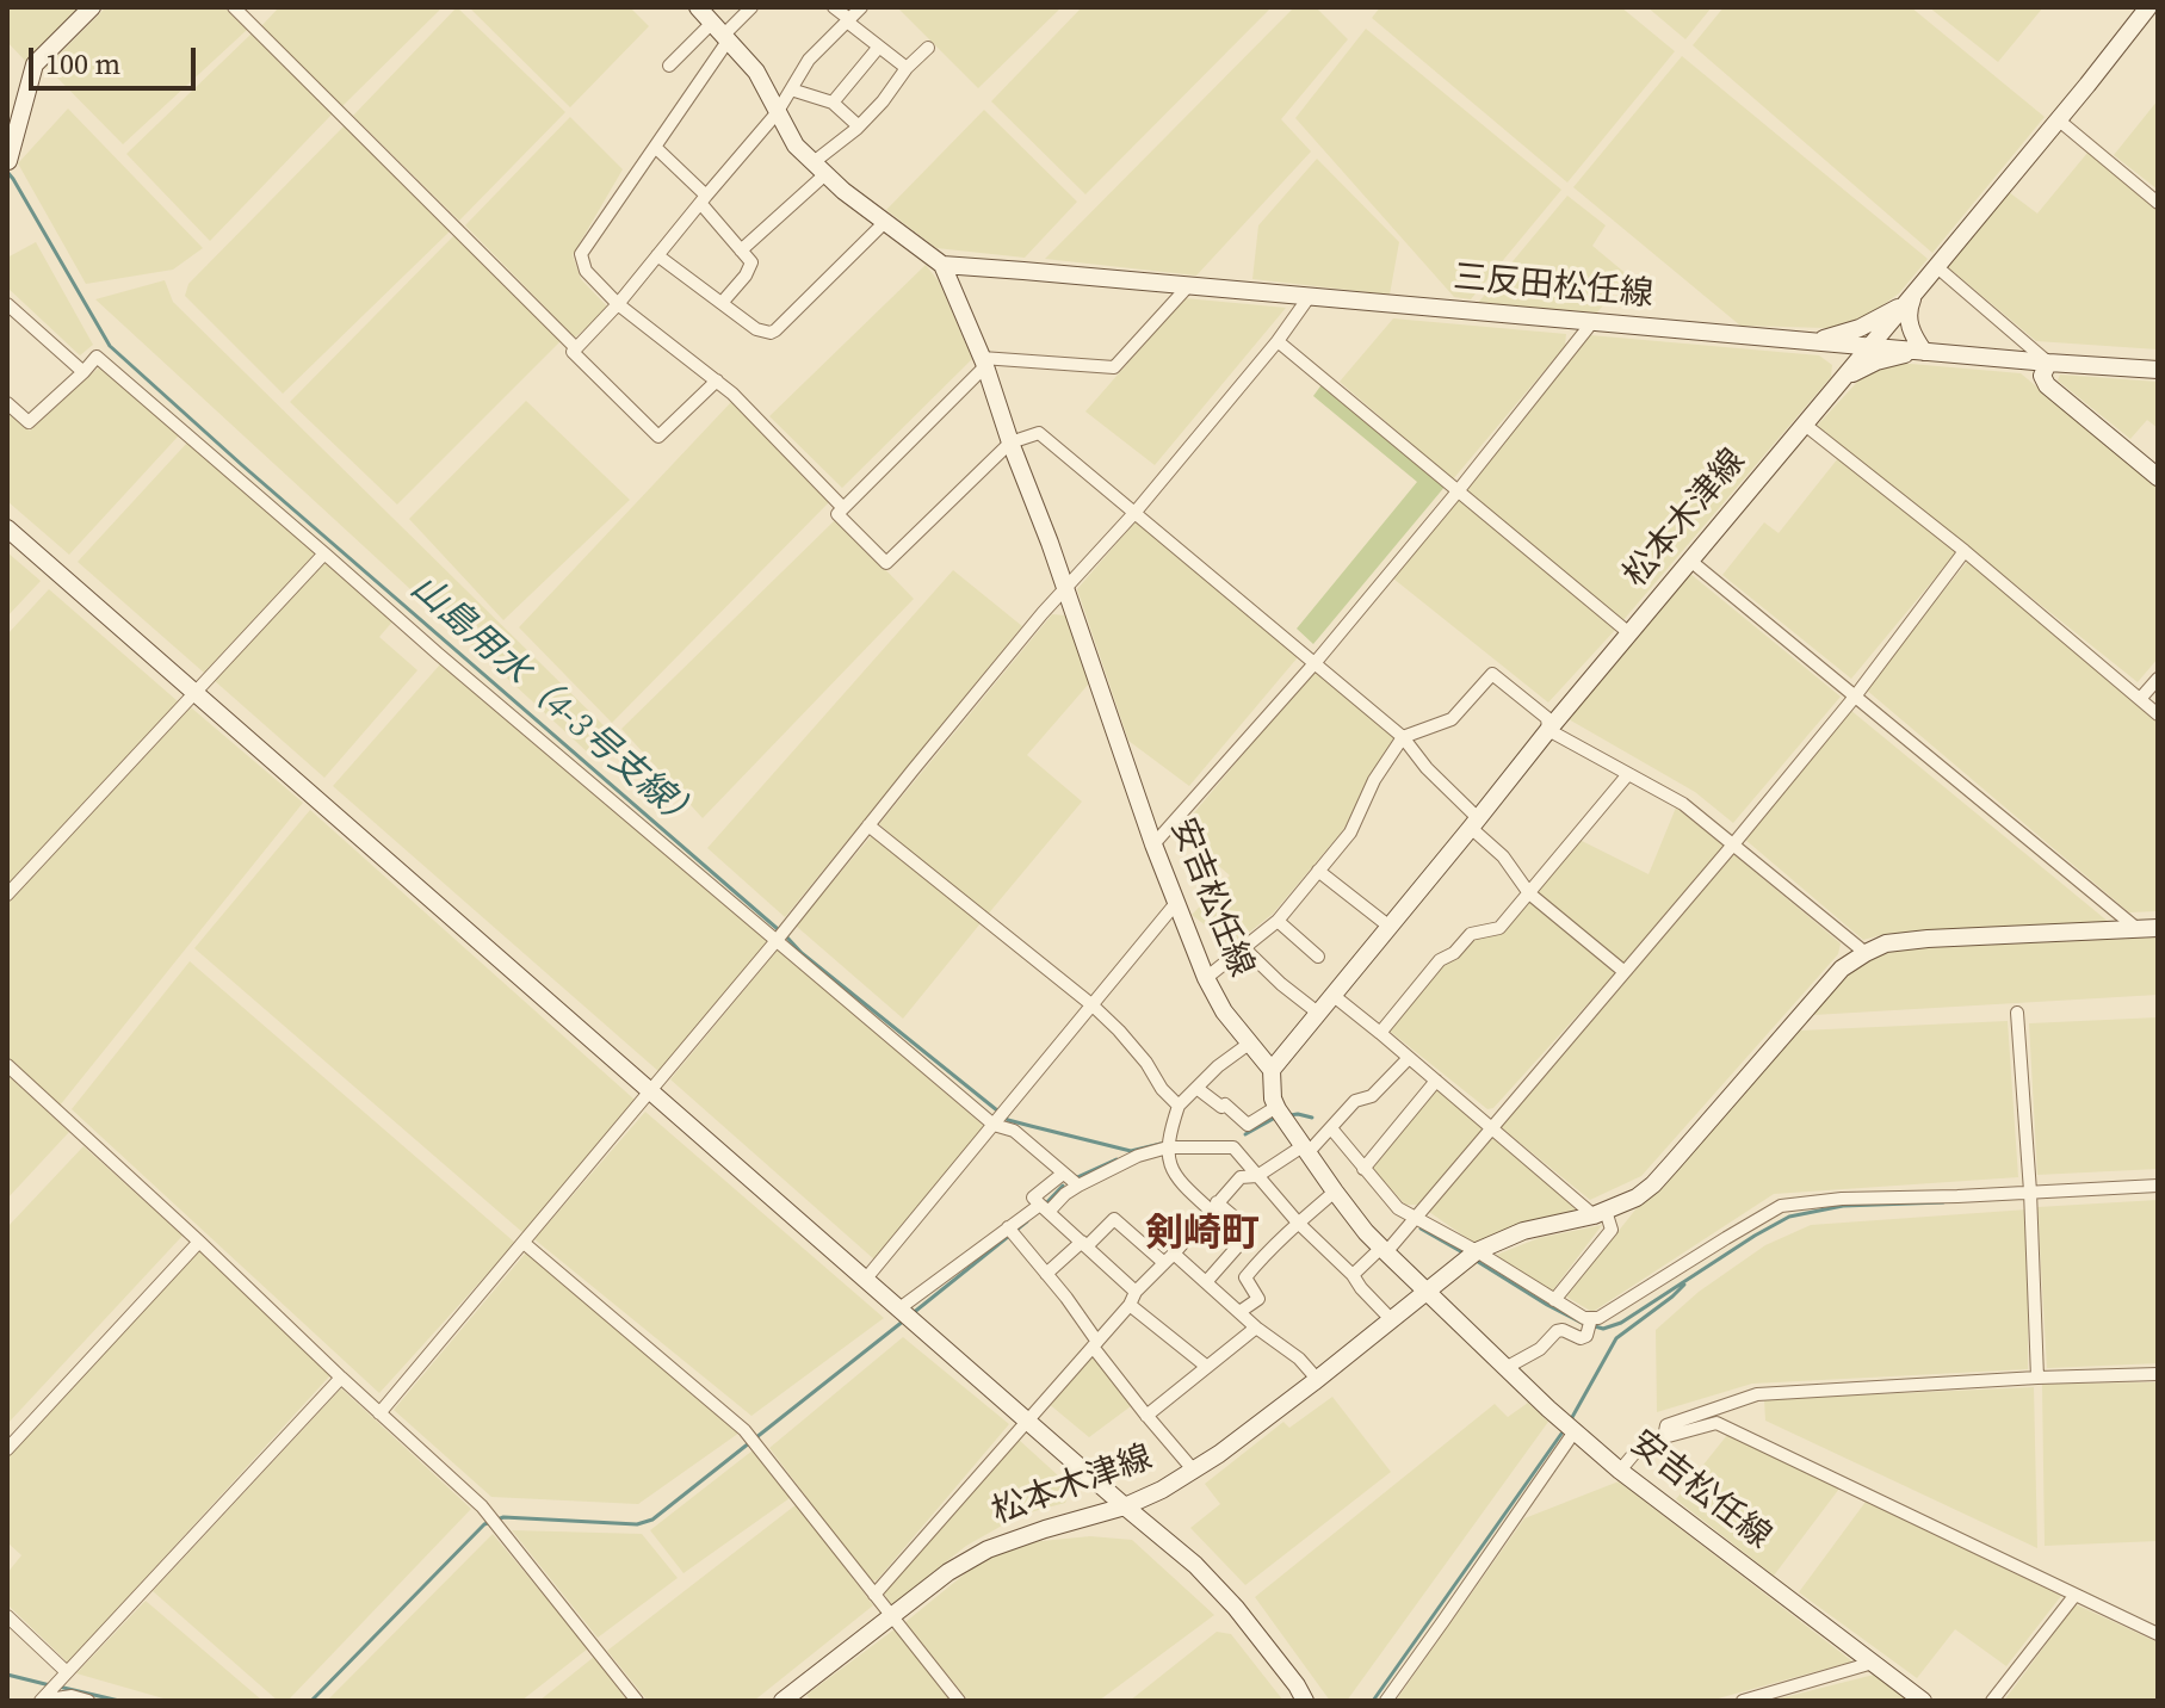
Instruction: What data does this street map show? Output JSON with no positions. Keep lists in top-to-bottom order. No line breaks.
{"streets":{"main road":["三反田松任線","松本木津線","安吉松任線"]},"crossings":[["三反田松任線","松本木津線"],["三反田松任線","安吉松任線"],["松本木津線","安吉松任線"]],"districts":["剣崎町"],"water":["山島用水（4-3号支線）"],"scale_bar":"100 m"}
